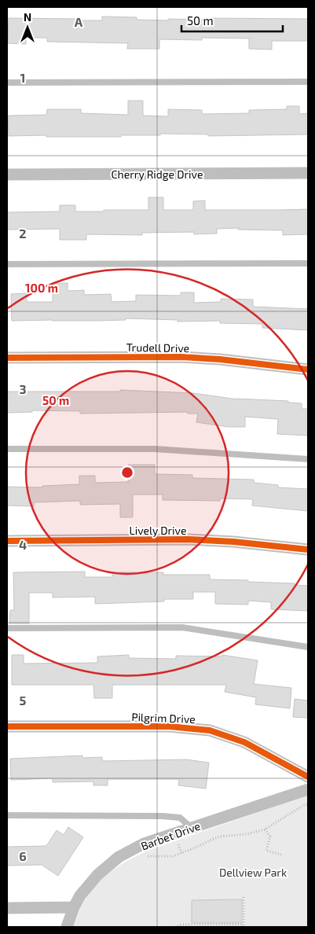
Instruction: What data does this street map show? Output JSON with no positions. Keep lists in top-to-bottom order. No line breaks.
{"streets":{"street":["Cherry Ridge Drive","Trudell Drive","Lively Drive","Pilgrim Drive","Barbet Drive"]},"parks":["Dellview Park"],"scale_bar":"50 m","north":"top","grid":{"columns":["A"],"rows":["1","2","3","4","5","6"]},"rings":["100 m","50 m"]}
